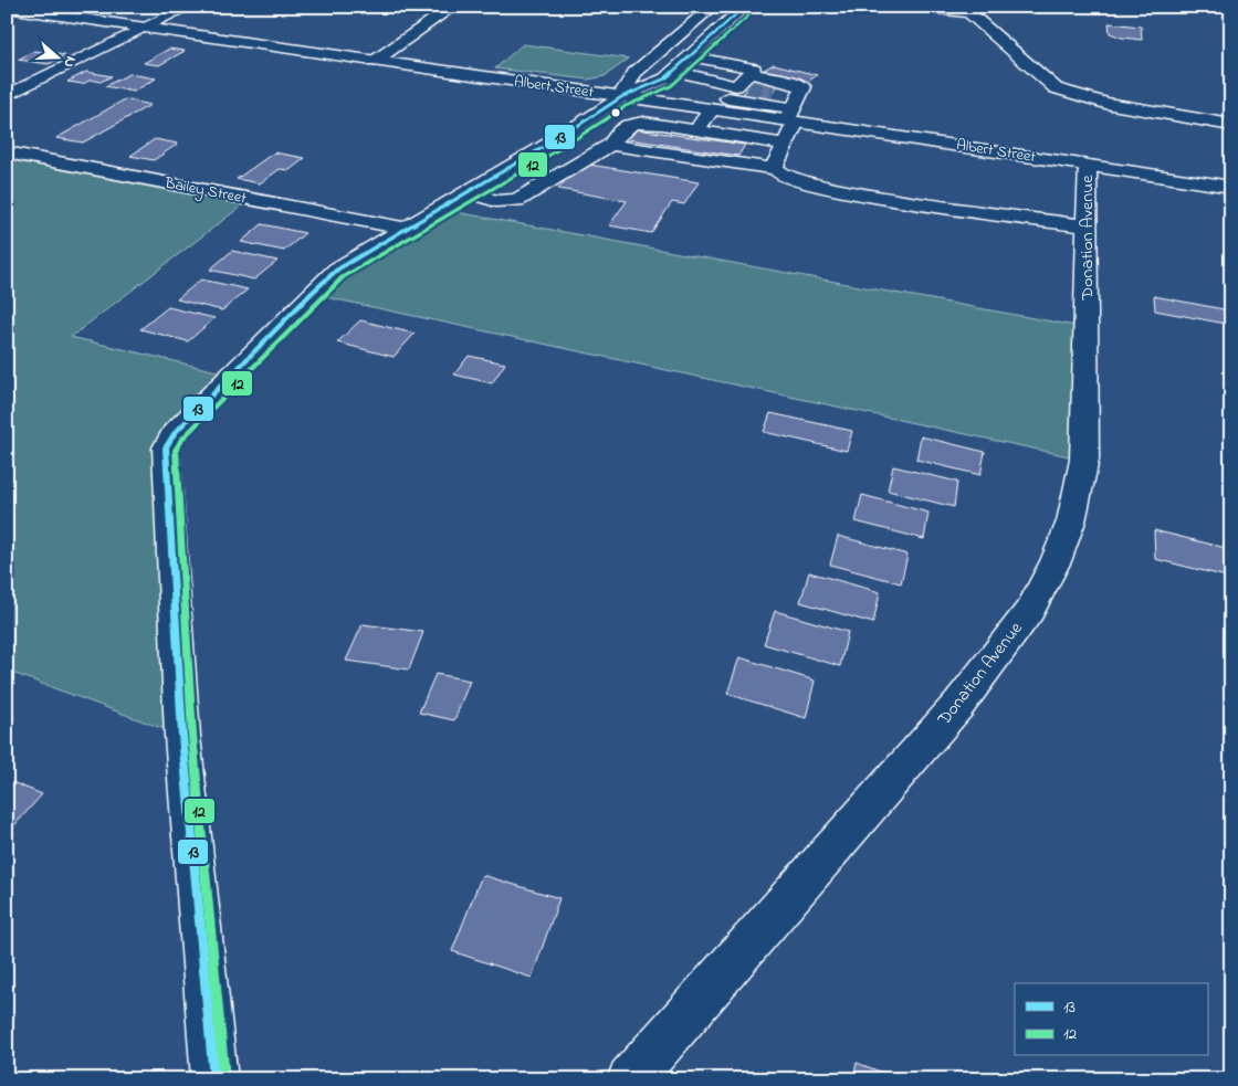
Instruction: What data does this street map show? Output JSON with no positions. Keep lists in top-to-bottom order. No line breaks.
{"streets":{"street":["Albert Street","Bailey Street","Donation Avenue"]},"crossings":[["Albert Street","Donation Avenue"]],"lines":["transit line 13","transit line 12"],"legend":["13","12"],"north":"right"}
